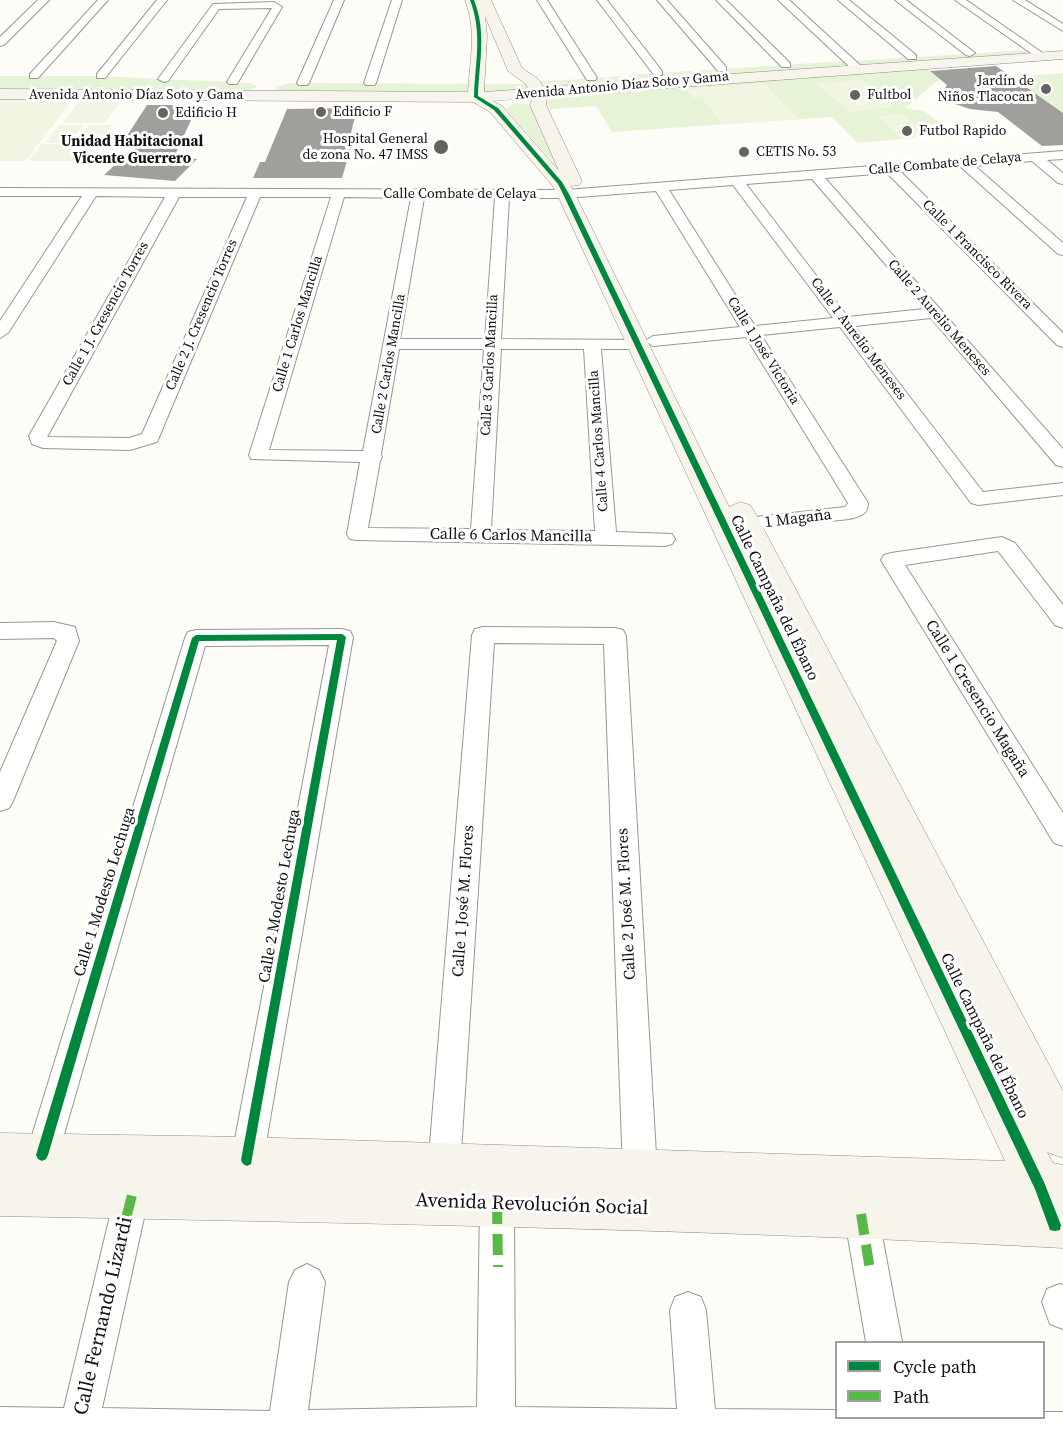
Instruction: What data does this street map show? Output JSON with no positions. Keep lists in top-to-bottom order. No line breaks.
{"streets":{"street":["Avenida Antonio Díaz Soto y Gama","Calle Combate de Celaya","Calle 1 Francisco Rivera","Calle 1 J. Cresencio Torres","Calle 2 J. Cresencio Torres","Calle 2 Aurelio Meneses","Calle 1 Carlos Mancilla","Calle 1 Aurelio Meneses","Calle 1 José Victoria","Calle 2 Carlos Mancilla","Calle 3 Carlos Mancilla","Calle 4 Carlos Mancilla","1 Magaña","Calle 6 Carlos Mancilla","Calle Campaña del Ébano","Calle 1 Cresencio Magaña","Calle 1 Modesto Lechuga","Calle 2 Modesto Lechuga","Calle 1 José M. Flores","Calle 2 José M. Flores","Avenida Revolución Social","Calle Fernando Lizardi"]},"crossings":[["Avenida Antonio Díaz Soto y Gama","Calle Campaña del Ébano"],["Calle Combate de Celaya","Calle 1 Francisco Rivera"],["Calle Combate de Celaya","Calle 1 J. Cresencio Torres"],["Calle Combate de Celaya","Calle 2 J. Cresencio Torres"],["Calle Combate de Celaya","Calle 2 Aurelio Meneses"],["Calle Combate de Celaya","Calle 1 Carlos Mancilla"],["Calle Combate de Celaya","Calle 1 Aurelio Meneses"],["Calle Combate de Celaya","Calle 1 José Victoria"],["Calle Combate de Celaya","Calle 2 Carlos Mancilla"],["Calle Combate de Celaya","Calle 3 Carlos Mancilla"],["Calle Combate de Celaya","Calle Campaña del Ébano"],["Calle 1 J. Cresencio Torres","Calle 2 J. Cresencio Torres"],["Calle 1 Carlos Mancilla","Calle 2 Carlos Mancilla"],["Calle 1 José Victoria","1 Magaña"],["Calle 2 Carlos Mancilla","Calle 6 Carlos Mancilla"],["Calle 3 Carlos Mancilla","Calle 6 Carlos Mancilla"],["Calle 4 Carlos Mancilla","Calle 6 Carlos Mancilla"],["1 Magaña","Calle Campaña del Ébano"],["Calle Campaña del Ébano","Avenida Revolución Social"],["Calle 1 Modesto Lechuga","Calle 2 Modesto Lechuga"],["Calle 1 Modesto Lechuga","Avenida Revolución Social"],["Calle 2 Modesto Lechuga","Avenida Revolución Social"],["Calle 1 José M. Flores","Calle 2 José M. Flores"],["Calle 1 José M. Flores","Avenida Revolución Social"],["Calle 2 José M. Flores","Avenida Revolución Social"],["Avenida Revolución Social","Calle Fernando Lizardi"]],"districts":["Unidad Habitacional Vicente Guerrero"],"places":["Jardín de Niños Tlacocan","Fultbol","Edificio F","Edificio H","Futbol Rapido","Hospital General de zona No. 47 IMSS","CETIS No. 53"],"legend":["Cycle path","Path"]}
